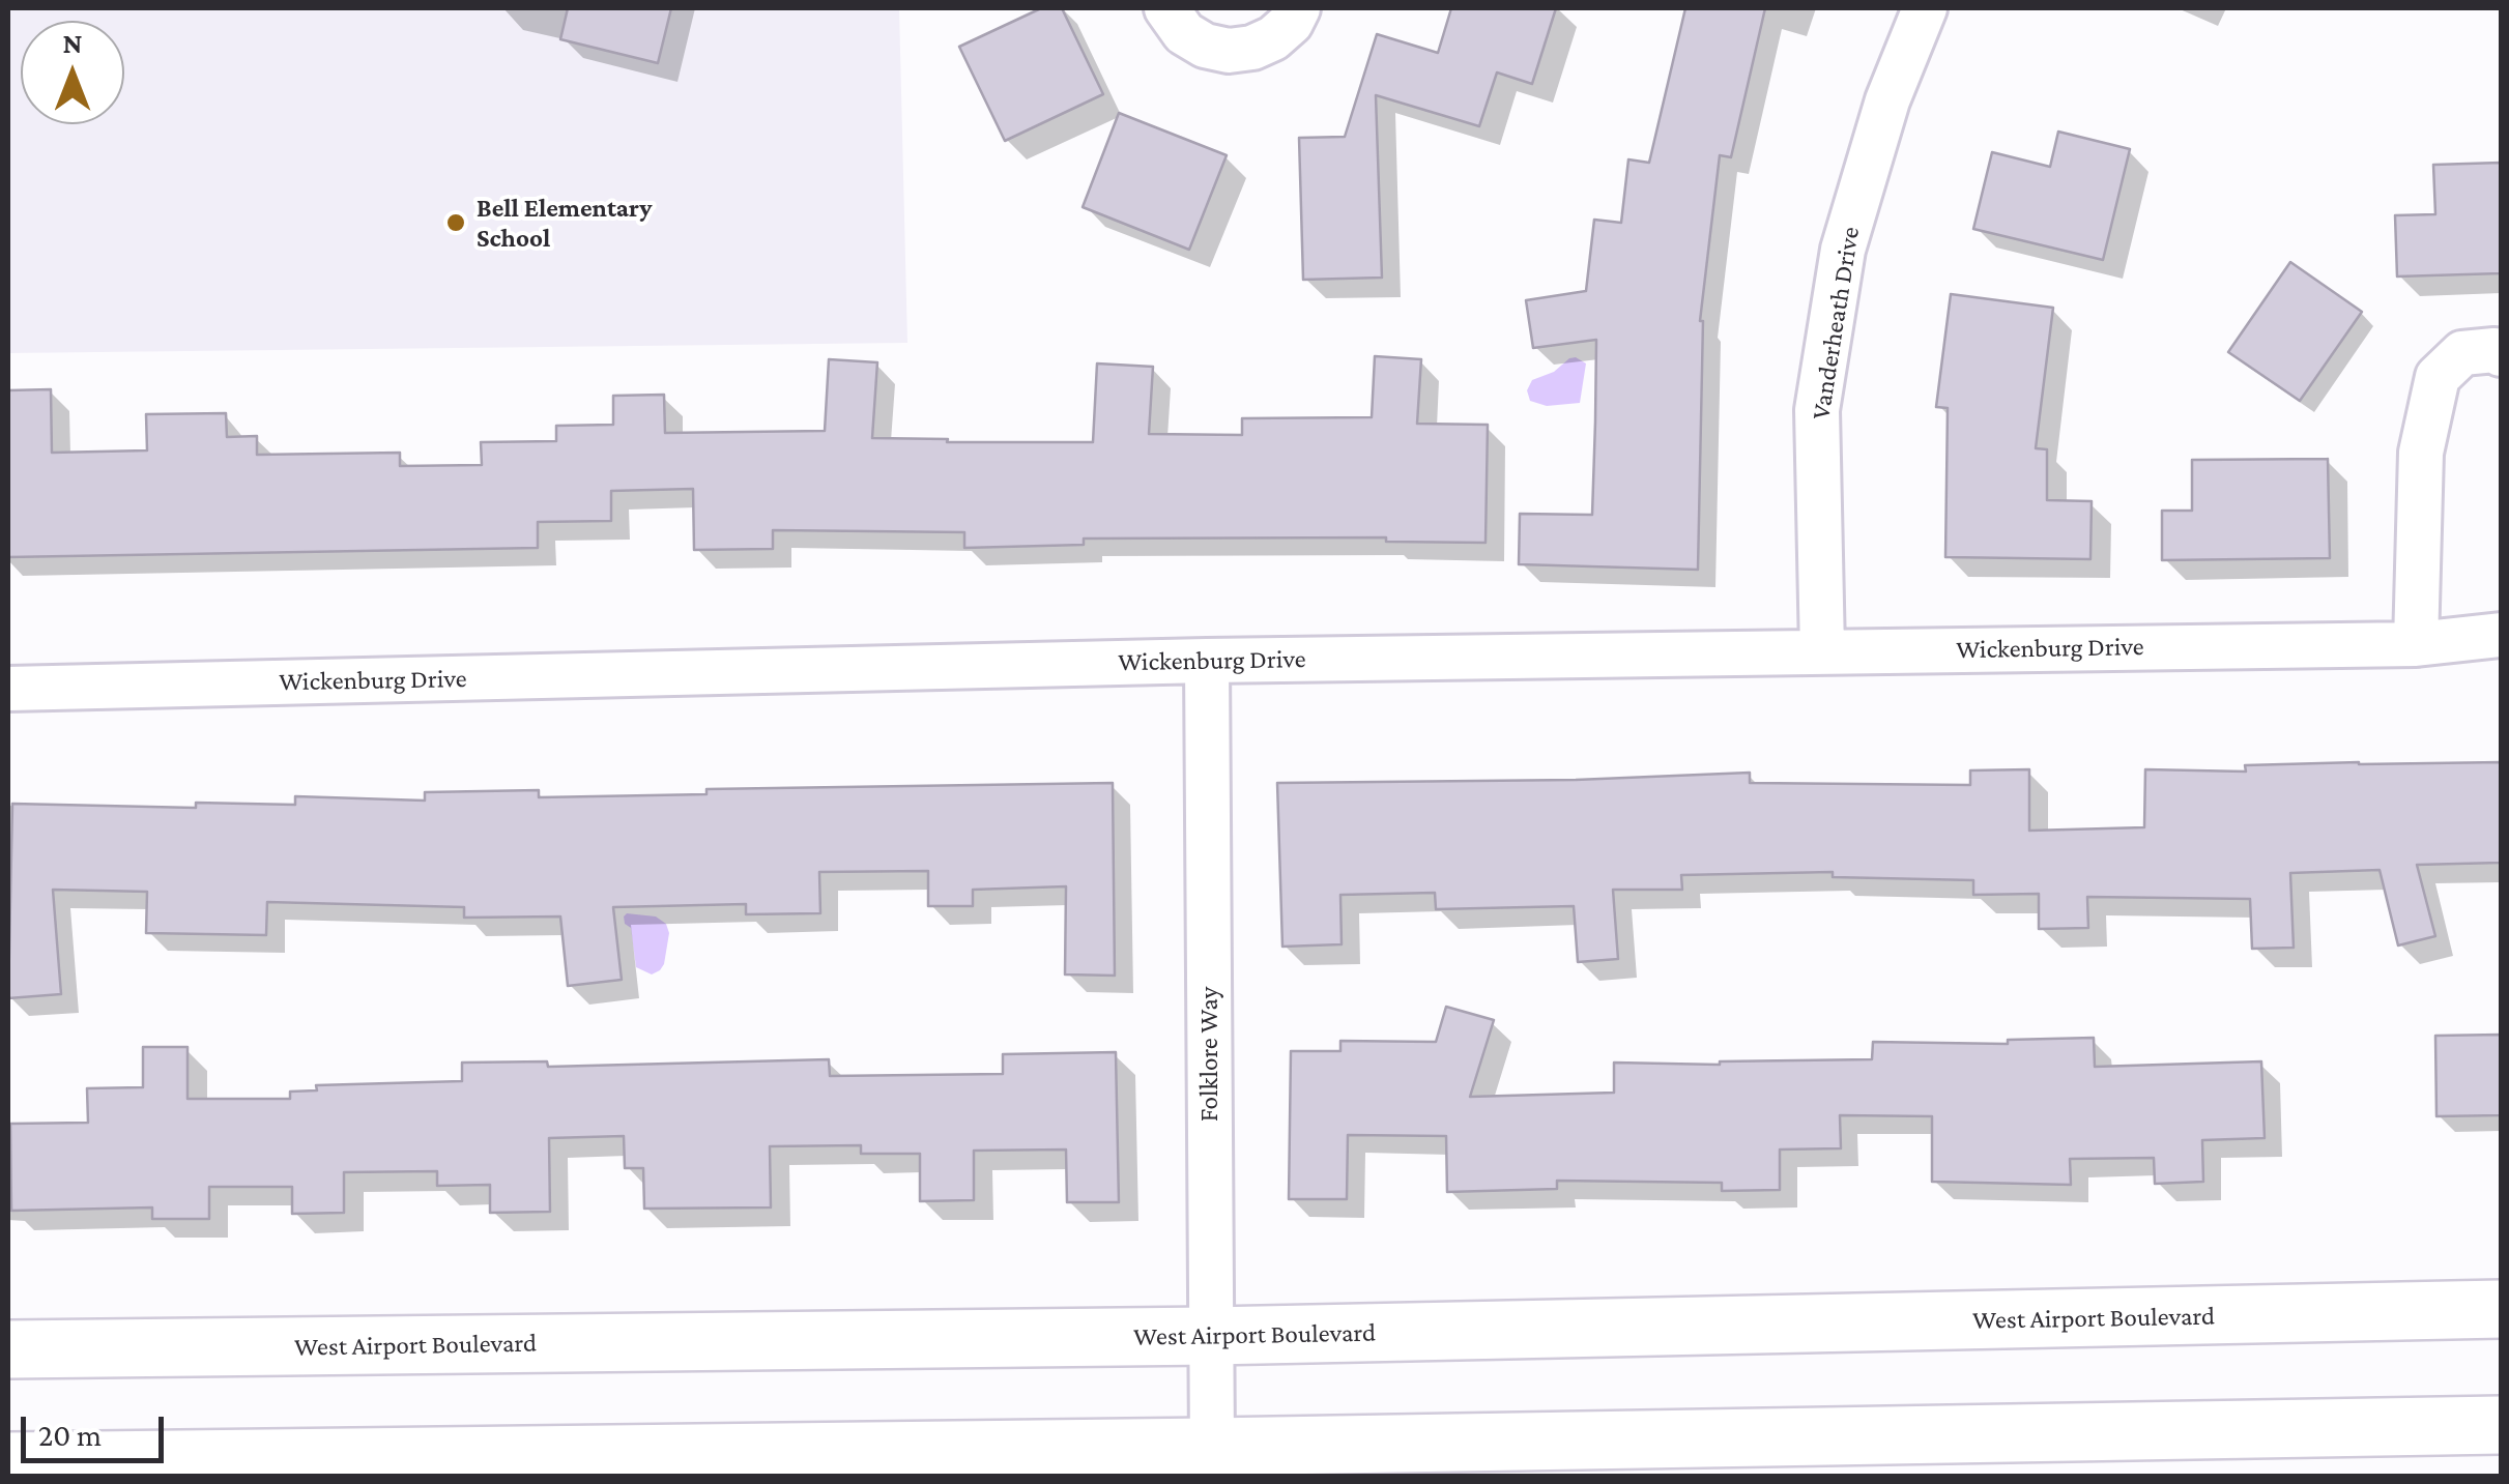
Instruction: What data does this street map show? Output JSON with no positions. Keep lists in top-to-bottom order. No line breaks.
{"streets":{"main road":["West Airport Boulevard"],"street":["Vanderheath Drive","Wickenburg Drive","Folklore Way"]},"crossings":[["Vanderheath Drive","Wickenburg Drive"],["Wickenburg Drive","Folklore Way"],["Folklore Way","West Airport Boulevard"]],"places":["Bell Elementary School"],"scale_bar":"20 m","north":"top"}
